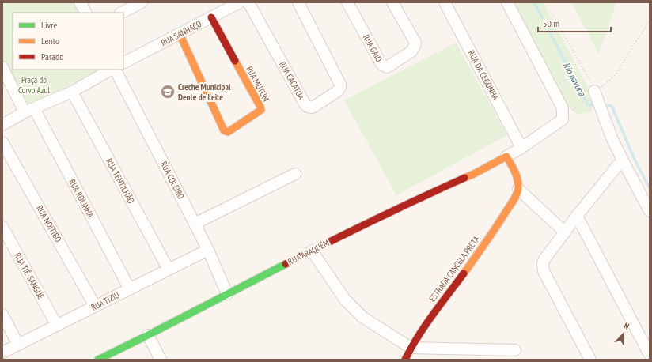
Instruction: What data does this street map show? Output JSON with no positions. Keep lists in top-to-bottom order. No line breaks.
{"streets":{"street":["RUA SANHAÇO","RUA GAIO","RUA DA CEGONHA","RUA CACATUA","RUA MUTUM","RUA COLEIRO","RUA TENTILHÃO","RUA ROLINHA","RUA NOITIBO","RUA ARAQUÉM","ESTRADA CANCELA PRETA","RUA TIÊ-SANGUE","RUA TIZIU"]},"crossings":[["RUA SANHAÇO","RUA MUTUM"],["RUA DA CEGONHA","RUA ARAQUÉM"],["RUA COLEIRO","RUA ARAQUÉM"],["RUA COLEIRO","RUA TIZIU"],["RUA TENTILHÃO","RUA TIZIU"],["RUA ROLINHA","RUA TIZIU"],["RUA NOITIBO","RUA TIZIU"],["RUA TIÊ-SANGUE","RUA TIZIU"]],"water":["Rio pavuna"],"parks":["Praça do Corvo Azul"],"places":{"school or university":["Creche Municipal Dente de Leite"]},"legend":["Livre","Lento","Parado"],"scale_bar":"50 m","north":"top"}
